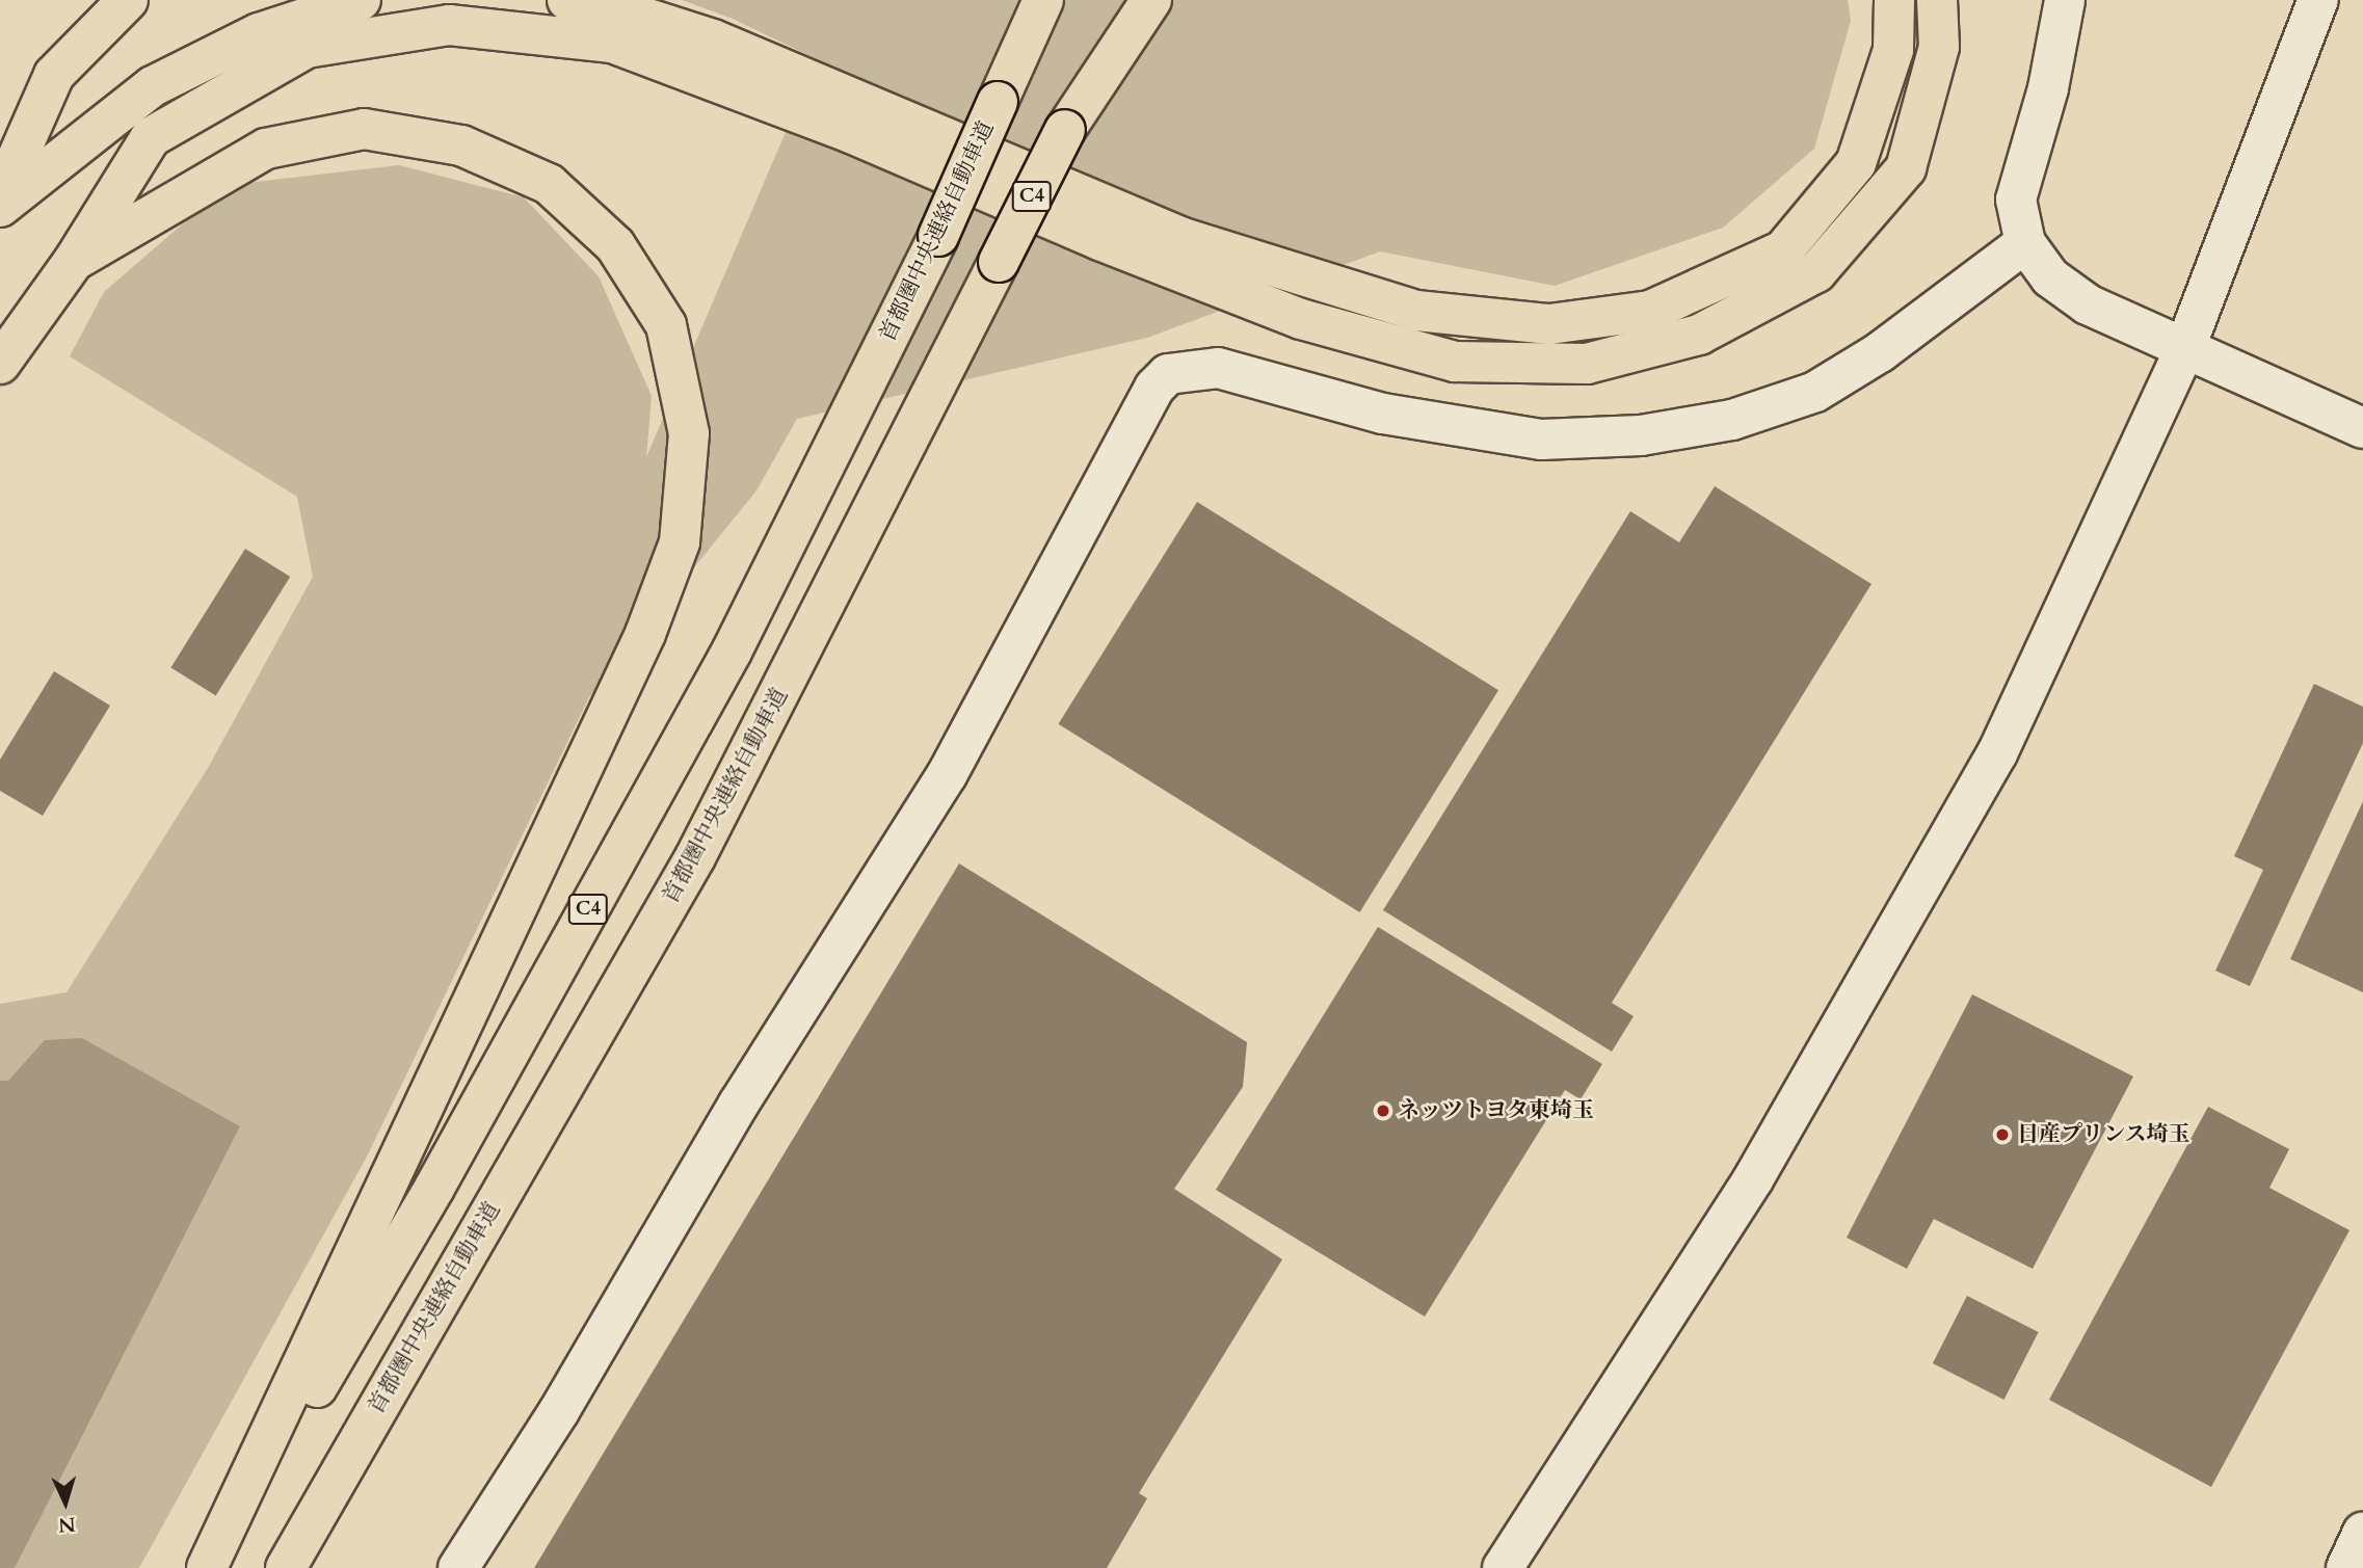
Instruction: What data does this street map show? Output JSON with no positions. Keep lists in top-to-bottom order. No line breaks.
{"streets":{"highway":["C4","首都圏中央連絡自動車道"]},"places":["ネッツトヨタ東埼玉","日産プリンス埼玉"],"north":"bottom"}
